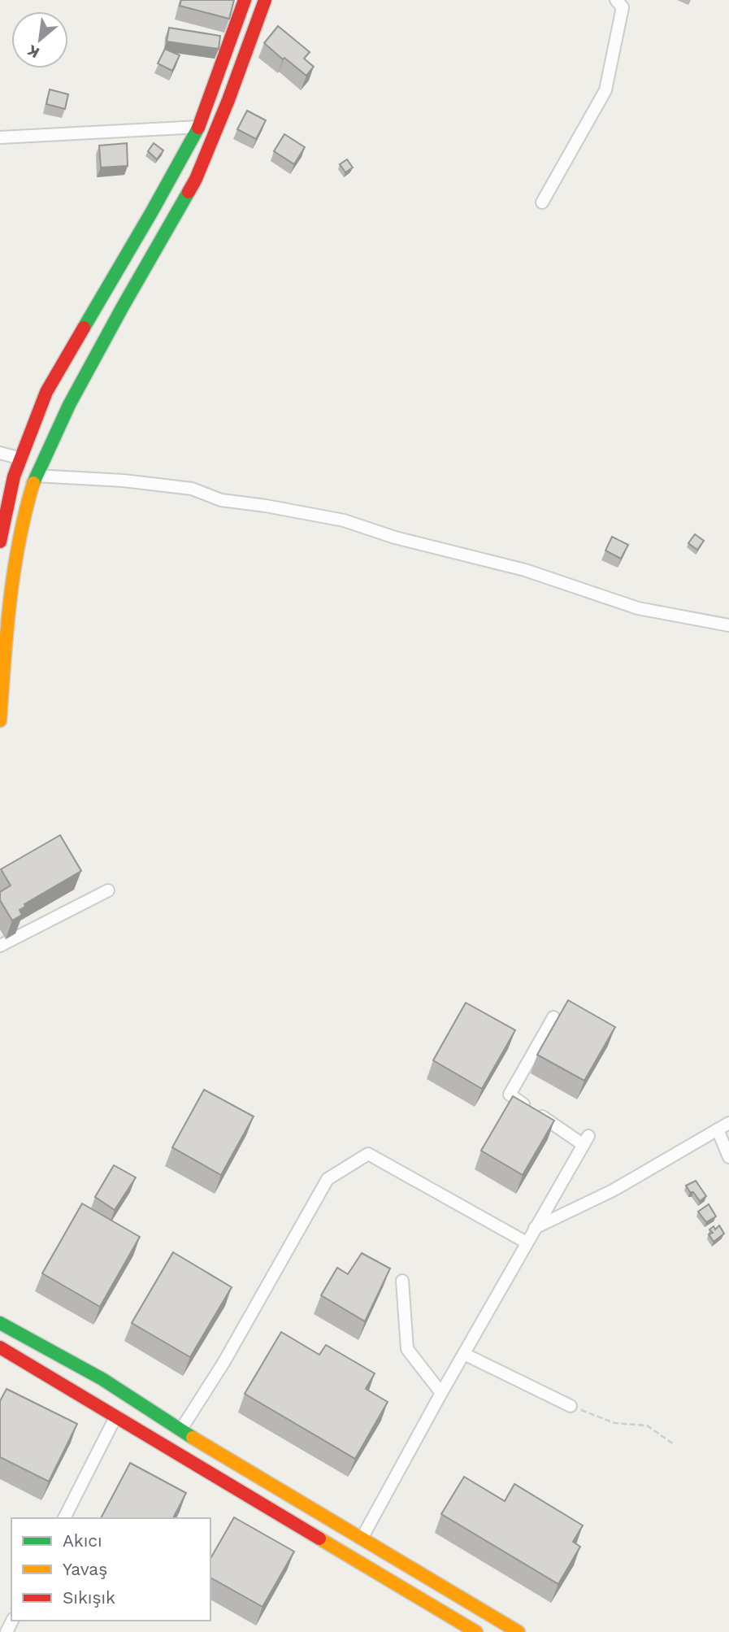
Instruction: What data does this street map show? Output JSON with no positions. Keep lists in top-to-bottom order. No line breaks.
{"legend":["Akıcı","Yavaş","Sıkışık"],"north":"bottom left"}
